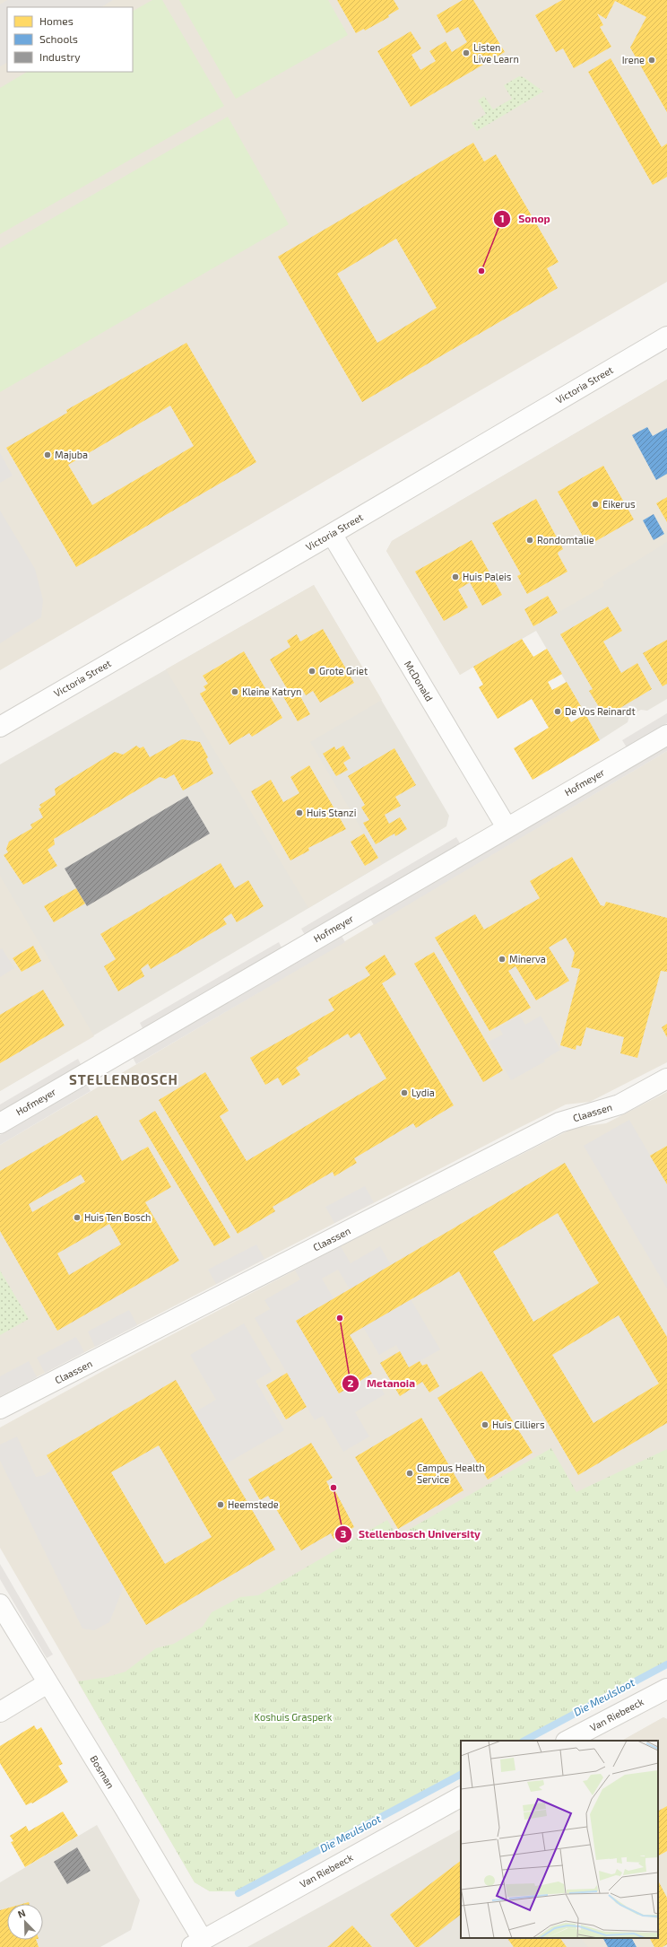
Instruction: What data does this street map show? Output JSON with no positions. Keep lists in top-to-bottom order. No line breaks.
{"streets":{"street":["Victoria Street","McDonald","Hofmeyer","Claassen","Van Riebeeck","Bosman"]},"crossings":[["Victoria Street","McDonald"],["McDonald","Hofmeyer"],["Van Riebeeck","Bosman"]],"districts":["STELLENBOSCH"],"water":["Die Meulsloot"],"parks":["Koshuis Grasperk"],"places":["Listen Live Learn","Irene","Sonop","Majuba","Eikerus","Rondomtalie","Huis Paleis","Grote Griet","Kleine Katryn","De Vos Reinardt","Huis Stanzi","Minerva","Lydia","Huis Ten Bosch","Metanoia","Huis Cilliers","Campus Health Service","Stellenbosch University","Heemstede"],"legend":["Homes","Schools","Industry"],"north":"top left"}
